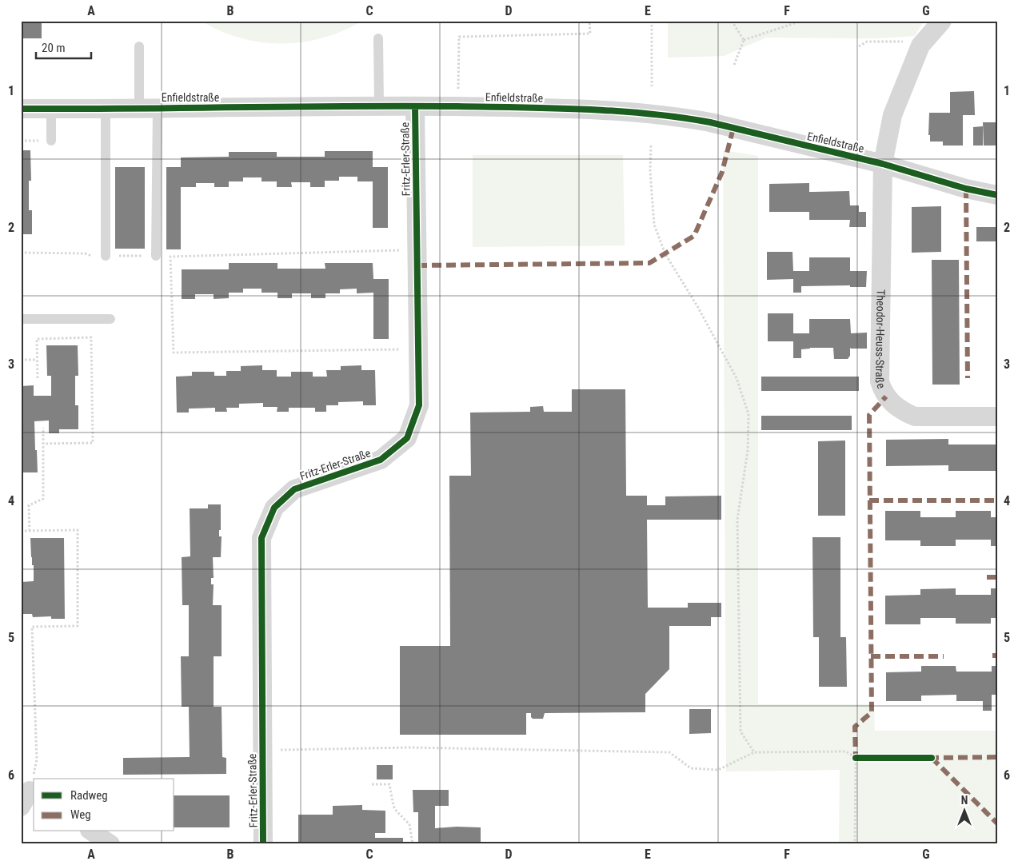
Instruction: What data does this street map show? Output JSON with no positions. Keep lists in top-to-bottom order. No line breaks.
{"streets":{"street":["Enfieldstraße","Fritz-Erler-Straße","Theodor-Heuss-Straße"]},"crossings":[["Enfieldstraße","Fritz-Erler-Straße"],["Enfieldstraße","Theodor-Heuss-Straße"]],"legend":["Radweg","Weg"],"scale_bar":"20 m","north":"top","grid":{"columns":["A","B","C","D","E","F","G"],"rows":["1","2","3","4","5","6"]}}
